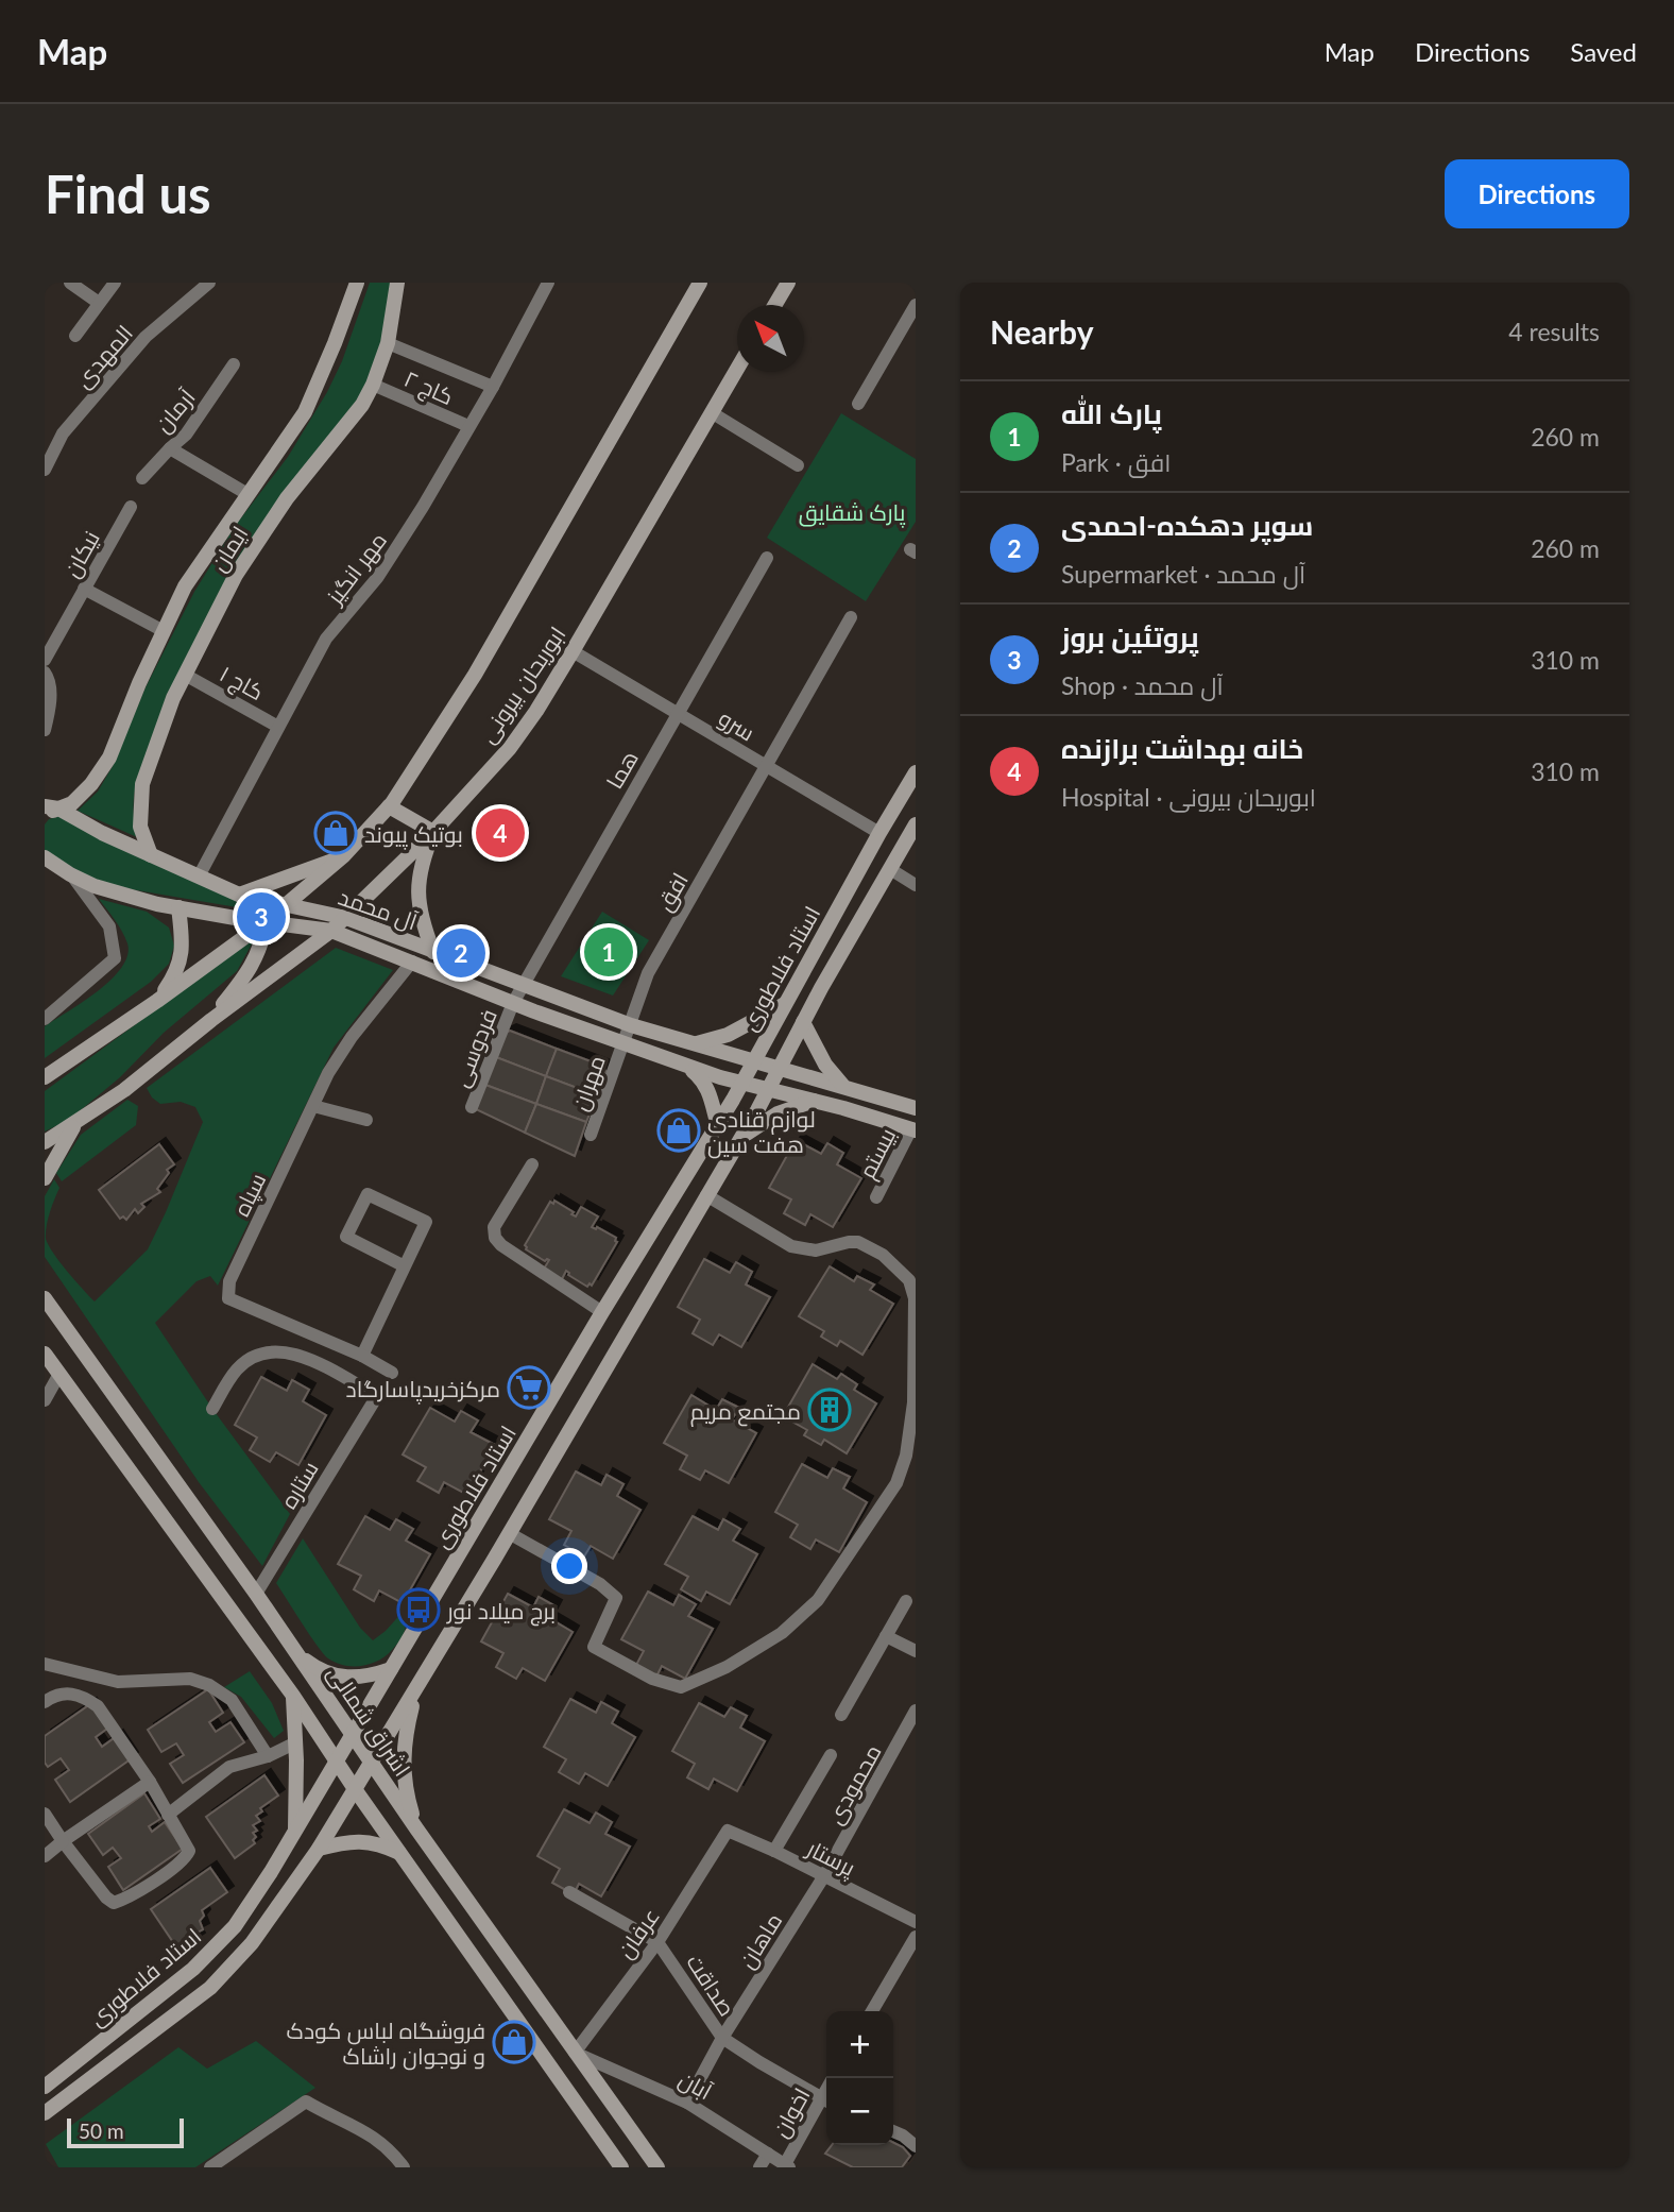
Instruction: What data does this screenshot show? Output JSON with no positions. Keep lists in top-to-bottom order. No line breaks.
{"streets":{"main road":["ایمان","ابوریحان بیرونی","آل محمد","استاد فلاطوری","اشراق شمالی"],"street":["المهدی","کاج ۲","آرمان","نیکان","مهر انگیز","کاج ۱","سرو","هما","افق","فردوسی","مهران","بیستم","سپاه","ستاره","محمودی","پرستار","عرفان","ماهان","صداقت","آبان","اخوان"]},"crossings":[["کاج ۲","ایمان"],["کاج ۲","مهر انگیز"],["ایمان","کاج ۱"],["ایمان","آل محمد"],["مهر انگیز","کاج ۱"],["مهر انگیز","آل محمد"],["ابوریحان بیرونی","سرو"],["ابوریحان بیرونی","آل محمد"],["سرو","هما"],["سرو","افق"],["سرو","استاد فلاطوری"],["هما","آل محمد"],["هما","فردوسی"],["افق","آل محمد"],["افق","مهران"],["آل محمد","استاد فلاطوری"],["آل محمد","فردوسی"],["آل محمد","مهران"],["آل محمد","بیستم"],["آل محمد","سپاه"],["استاد فلاطوری","اشراق شمالی"],["ستاره","اشراق شمالی"],["اشراق شمالی","عرفان"],["اشراق شمالی","آبان"],["محمودی","پرستار"],["محمودی","ماهان"],["پرستار","عرفان"],["پرستار","ماهان"],["عرفان","صداقت"],["عرفان","آبان"],["ماهان","صداقت"],["ماهان","آبان"],["صداقت","اخوان"],["آبان","اخوان"]],"parks":["پارک شقایق"],"places":{"shop":["بوتیک پیوند","لوازم قنادی هفت سین","فروشگاه لباس کودک و نوجوان راشاک"],"supermarket":["مرکزخریدپاسارگاد"],"building":["مجتمع مریم"],"bus stop":["برج میلاد نور"]},"scale_bar":"50 m","north":"top left","page":{"header":"Map","nav":["Map","Directions","Saved"],"buttons":"Directions","title":"Find us","heading":["Nearby","4 results"],"list":[{"mark":"1","name":"پارک الله","note":"Park · افق","value":"260 m"},{"mark":"2","name":"سوپر دهکده-احمدی","note":"Supermarket · آل محمد","value":"260 m"},{"mark":"3","name":"پروتئین بروز","note":"Shop · آل محمد","value":"310 m"},{"mark":"4","name":"خانه بهداشت برازنده","note":"Hospital · ابوریحان بیرونی","value":"310 m"}],"pins":["4","3","1","2"],"map_buttons":["+","−"],"scale":"50 m"}}
